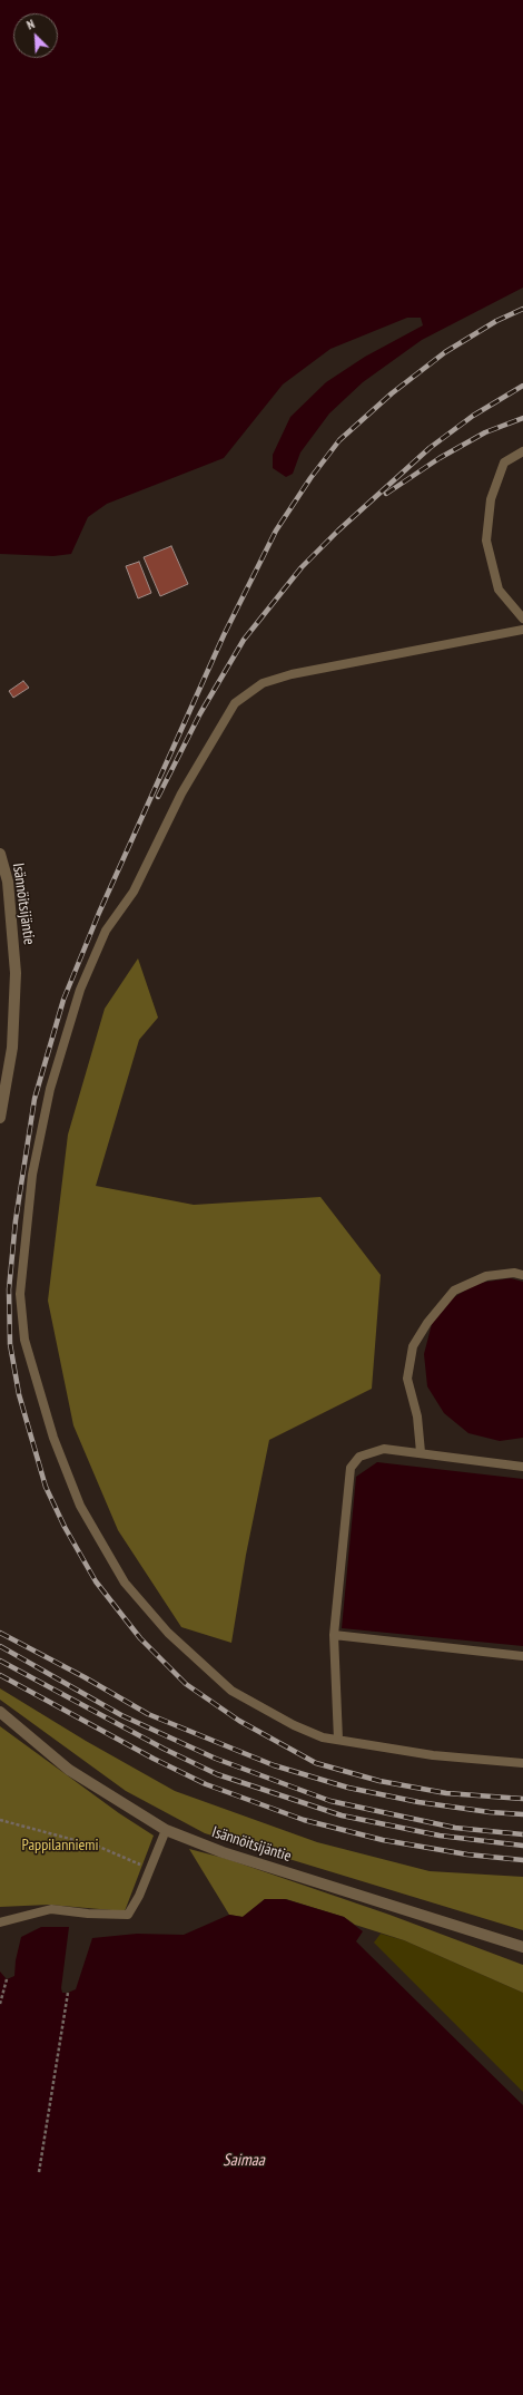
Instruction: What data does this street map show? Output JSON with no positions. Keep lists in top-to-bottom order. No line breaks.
{"streets":{"street":["Isännöitsijäntie"]},"water":["Saimaa"],"parks":["Pappilanniemi"],"north":"top left"}
